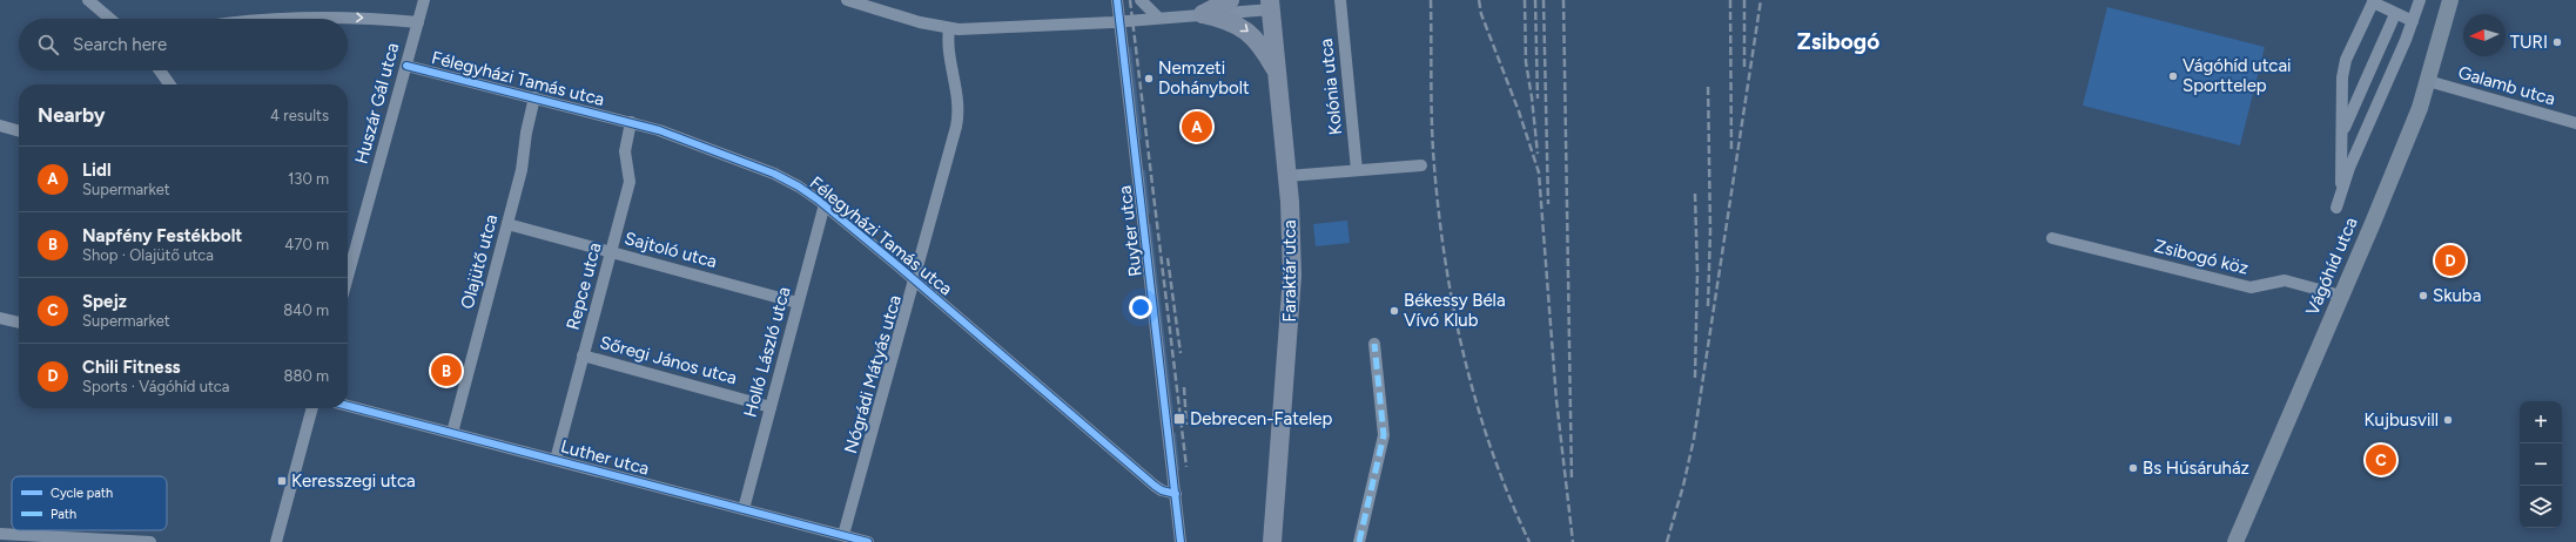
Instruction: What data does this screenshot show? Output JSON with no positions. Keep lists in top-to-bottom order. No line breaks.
{"streets":{"main road":["Vágóhíd utca","Faraktár utca"],"street":["Félegyházi Tamás utca","Galamb utca","Kolónia utca","Huszár Gál utca","Ruyter utca","Sajtoló utca","Zsibogó köz","Olajütő utca","Repce utca","Holló László utca","Sőregi János utca","Nógrádi Mátyás utca","Luther utca"]},"crossings":[["Félegyházi Tamás utca","Huszár Gál utca"],["Félegyházi Tamás utca","Ruyter utca"],["Félegyházi Tamás utca","Olajütő utca"],["Félegyházi Tamás utca","Repce utca"],["Félegyházi Tamás utca","Holló László utca"],["Félegyházi Tamás utca","Nógrádi Mátyás utca"],["Galamb utca","Vágóhíd utca"],["Sajtoló utca","Olajütő utca"],["Sajtoló utca","Repce utca"],["Sajtoló utca","Holló László utca"],["Zsibogó köz","Vágóhíd utca"],["Olajütő utca","Luther utca"],["Repce utca","Sőregi János utca"],["Repce utca","Luther utca"],["Holló László utca","Sőregi János utca"],["Holló László utca","Luther utca"],["Nógrádi Mátyás utca","Luther utca"]],"districts":["Zsibogó"],"places":{"other":["TURI","Vágóhíd utcai Sporttelep","Nemzeti Dohánybolt","Skuba","Békessy Béla Vívó Klub","Kujbusvill","Bs Húsáruház"],"transit":["Debrecen-Fatelep","Keresszegi utca"]},"legend":["Cycle path","Path"],"north":"left","page":{"search":"Search here","heading":["Nearby","4 results"],"pins":["A","D","B","C"],"list":[{"mark":"A","name":"Lidl","note":"Supermarket","value":"130 m"},{"mark":"B","name":"Napfény Festékbolt","note":"Shop · Olajütő utca","value":"470 m"},{"mark":"C","name":"Spejz","note":"Supermarket","value":"840 m"},{"mark":"D","name":"Chili Fitness","note":"Sports · Vágóhíd utca","value":"880 m"}],"map_buttons":["+","−"]}}
